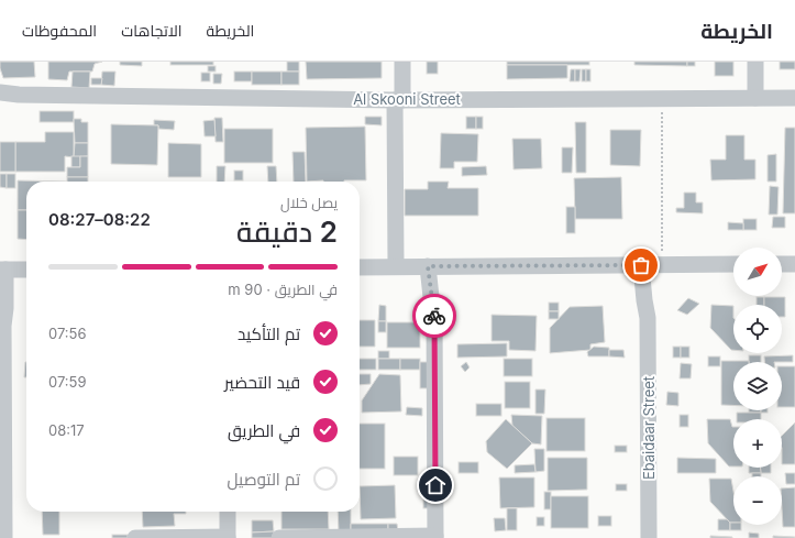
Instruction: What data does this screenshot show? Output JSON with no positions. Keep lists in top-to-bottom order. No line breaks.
{"streets":{"street":["Al Skooni Street","Ebaidaar Street"]},"north":"top right","page":{"header":"الخريطة","nav":["الخريطة","الاتجاهات","المحفوظات"],"heading":["2 دقيقة","يصل خلال","08:22–08:27"],"map_buttons":["+","−"],"bar":"في الطريق · 90 m","list":[["تم التأكيد","07:56"],["قيد التحضير","07:59"],["في الطريق","08:17"],"تم التوصيل"]}}
